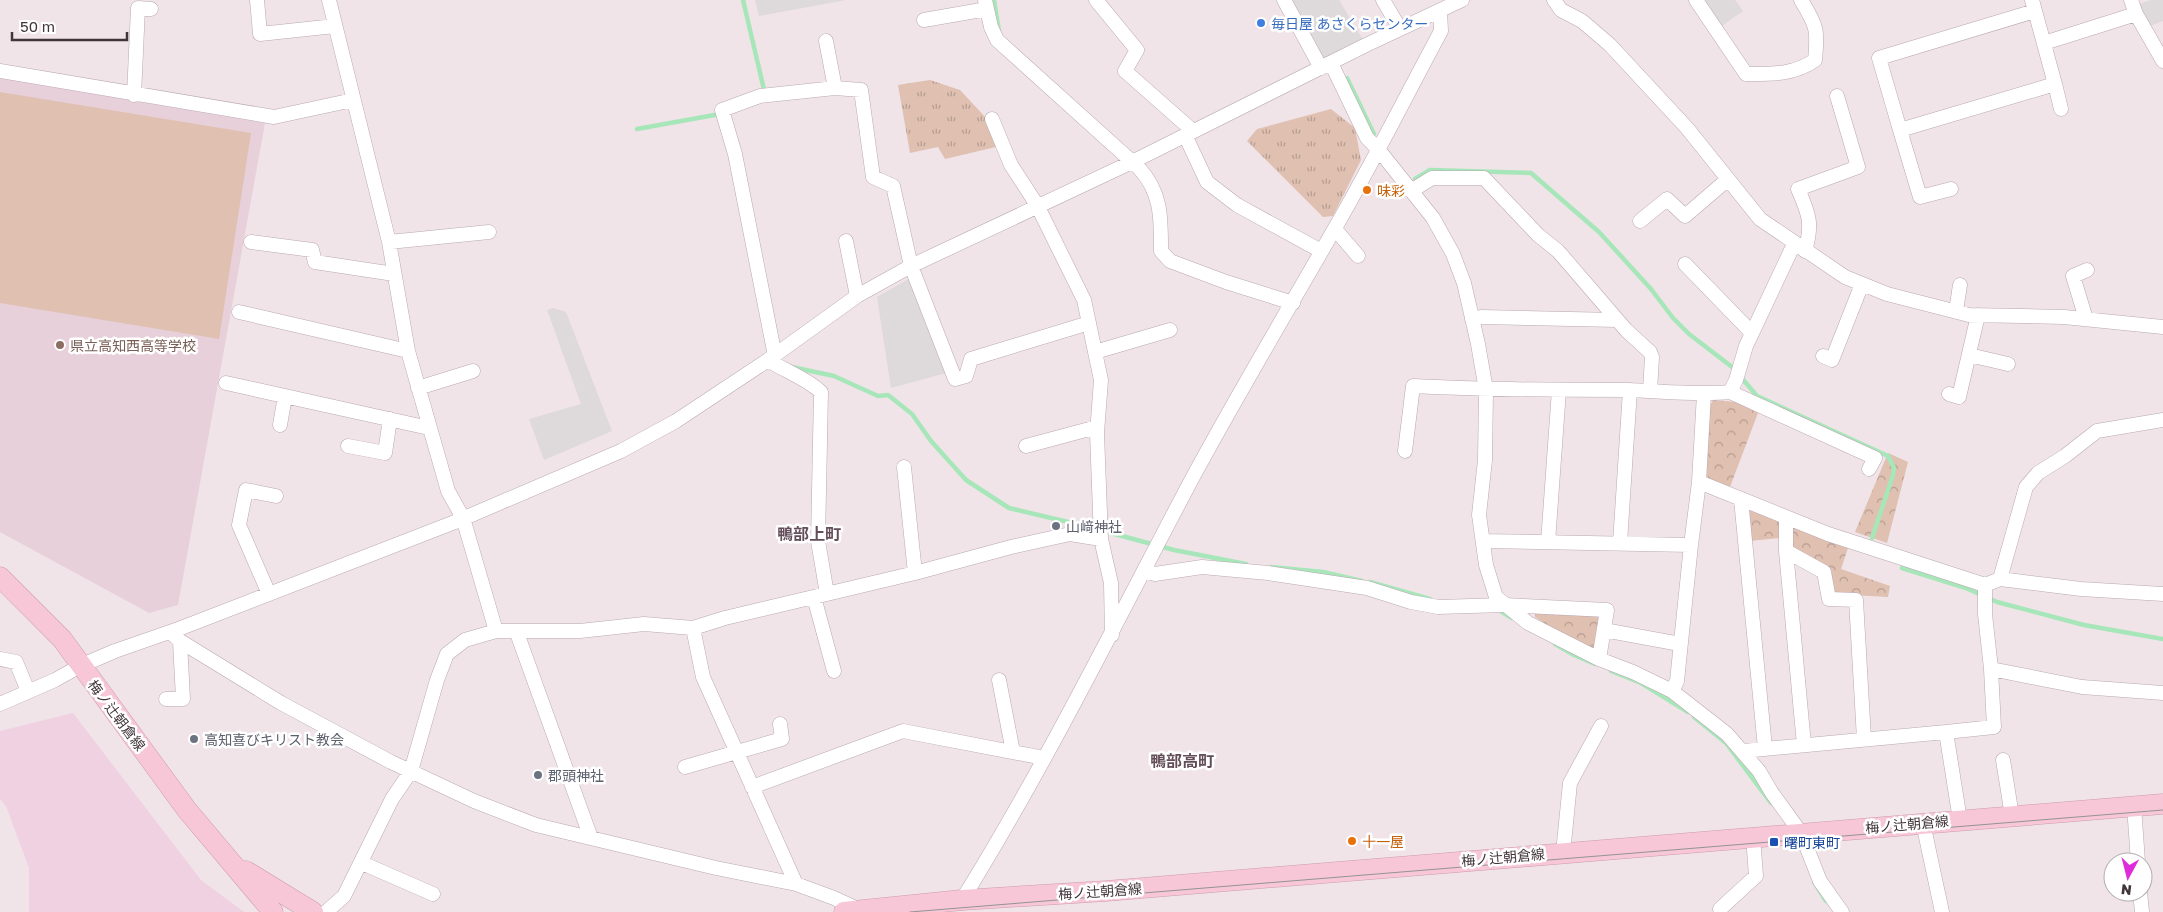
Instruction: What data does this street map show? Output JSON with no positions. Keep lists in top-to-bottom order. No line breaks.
{"streets":{"main road":["梅ノ辻朝倉線"]},"districts":["鴨部上町","鴨部高町"],"places":{"other":["毎日屋 あさくらセンター","味彩","県立高知西高等学校","山﨑神社","高知喜びキリスト教会","郡頭神社","十一屋"],"transit":["曙町東町"]},"scale_bar":"50 m","north":"bottom"}
